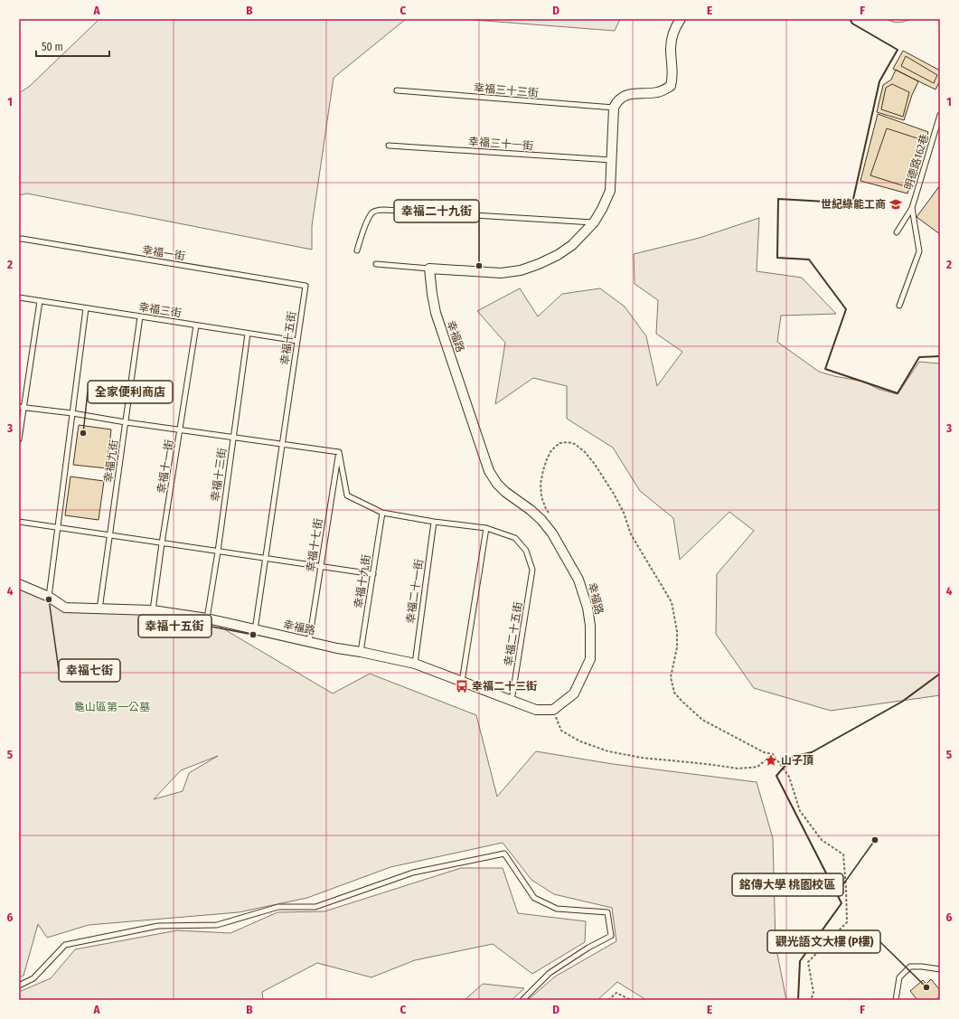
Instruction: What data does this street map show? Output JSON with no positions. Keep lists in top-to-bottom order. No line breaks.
{"streets":{"street":["幸福路"],"lane":["幸福三十三街","幸福三十一街","明德路162巷","幸福一街","幸福三街","幸福十五街","幸福九街","幸福十一街","幸福十三街","幸福十七街","幸福十九街","幸福二十一街","幸福二十五街"]},"crossings":[["幸福一街","幸福十五街"],["幸福三街","幸福十五街"],["幸福三街","幸福九街"],["幸福三街","幸福十一街"],["幸福三街","幸福十三街"],["幸福路","幸福十五街"],["幸福路","幸福九街"],["幸福路","幸福十一街"],["幸福路","幸福十三街"],["幸福路","幸福十七街"],["幸福路","幸福十九街"],["幸福路","幸福二十一街"],["幸福路","幸福二十五街"]],"parks":["龜山區第一公墓"],"places":{"school or university":["世紀綠能工商"],"other":["幸福二十九街","全家便利商店","幸福七街","幸福十五街","銘傳大學 桃園校區","觀光語文大樓 (P樓)"],"bus stop":["幸福二十三街"],"place":["山子頂"]},"scale_bar":"50 m","grid":{"columns":["A","B","C","D","E","F"],"rows":["1","2","3","4","5","6"]}}
